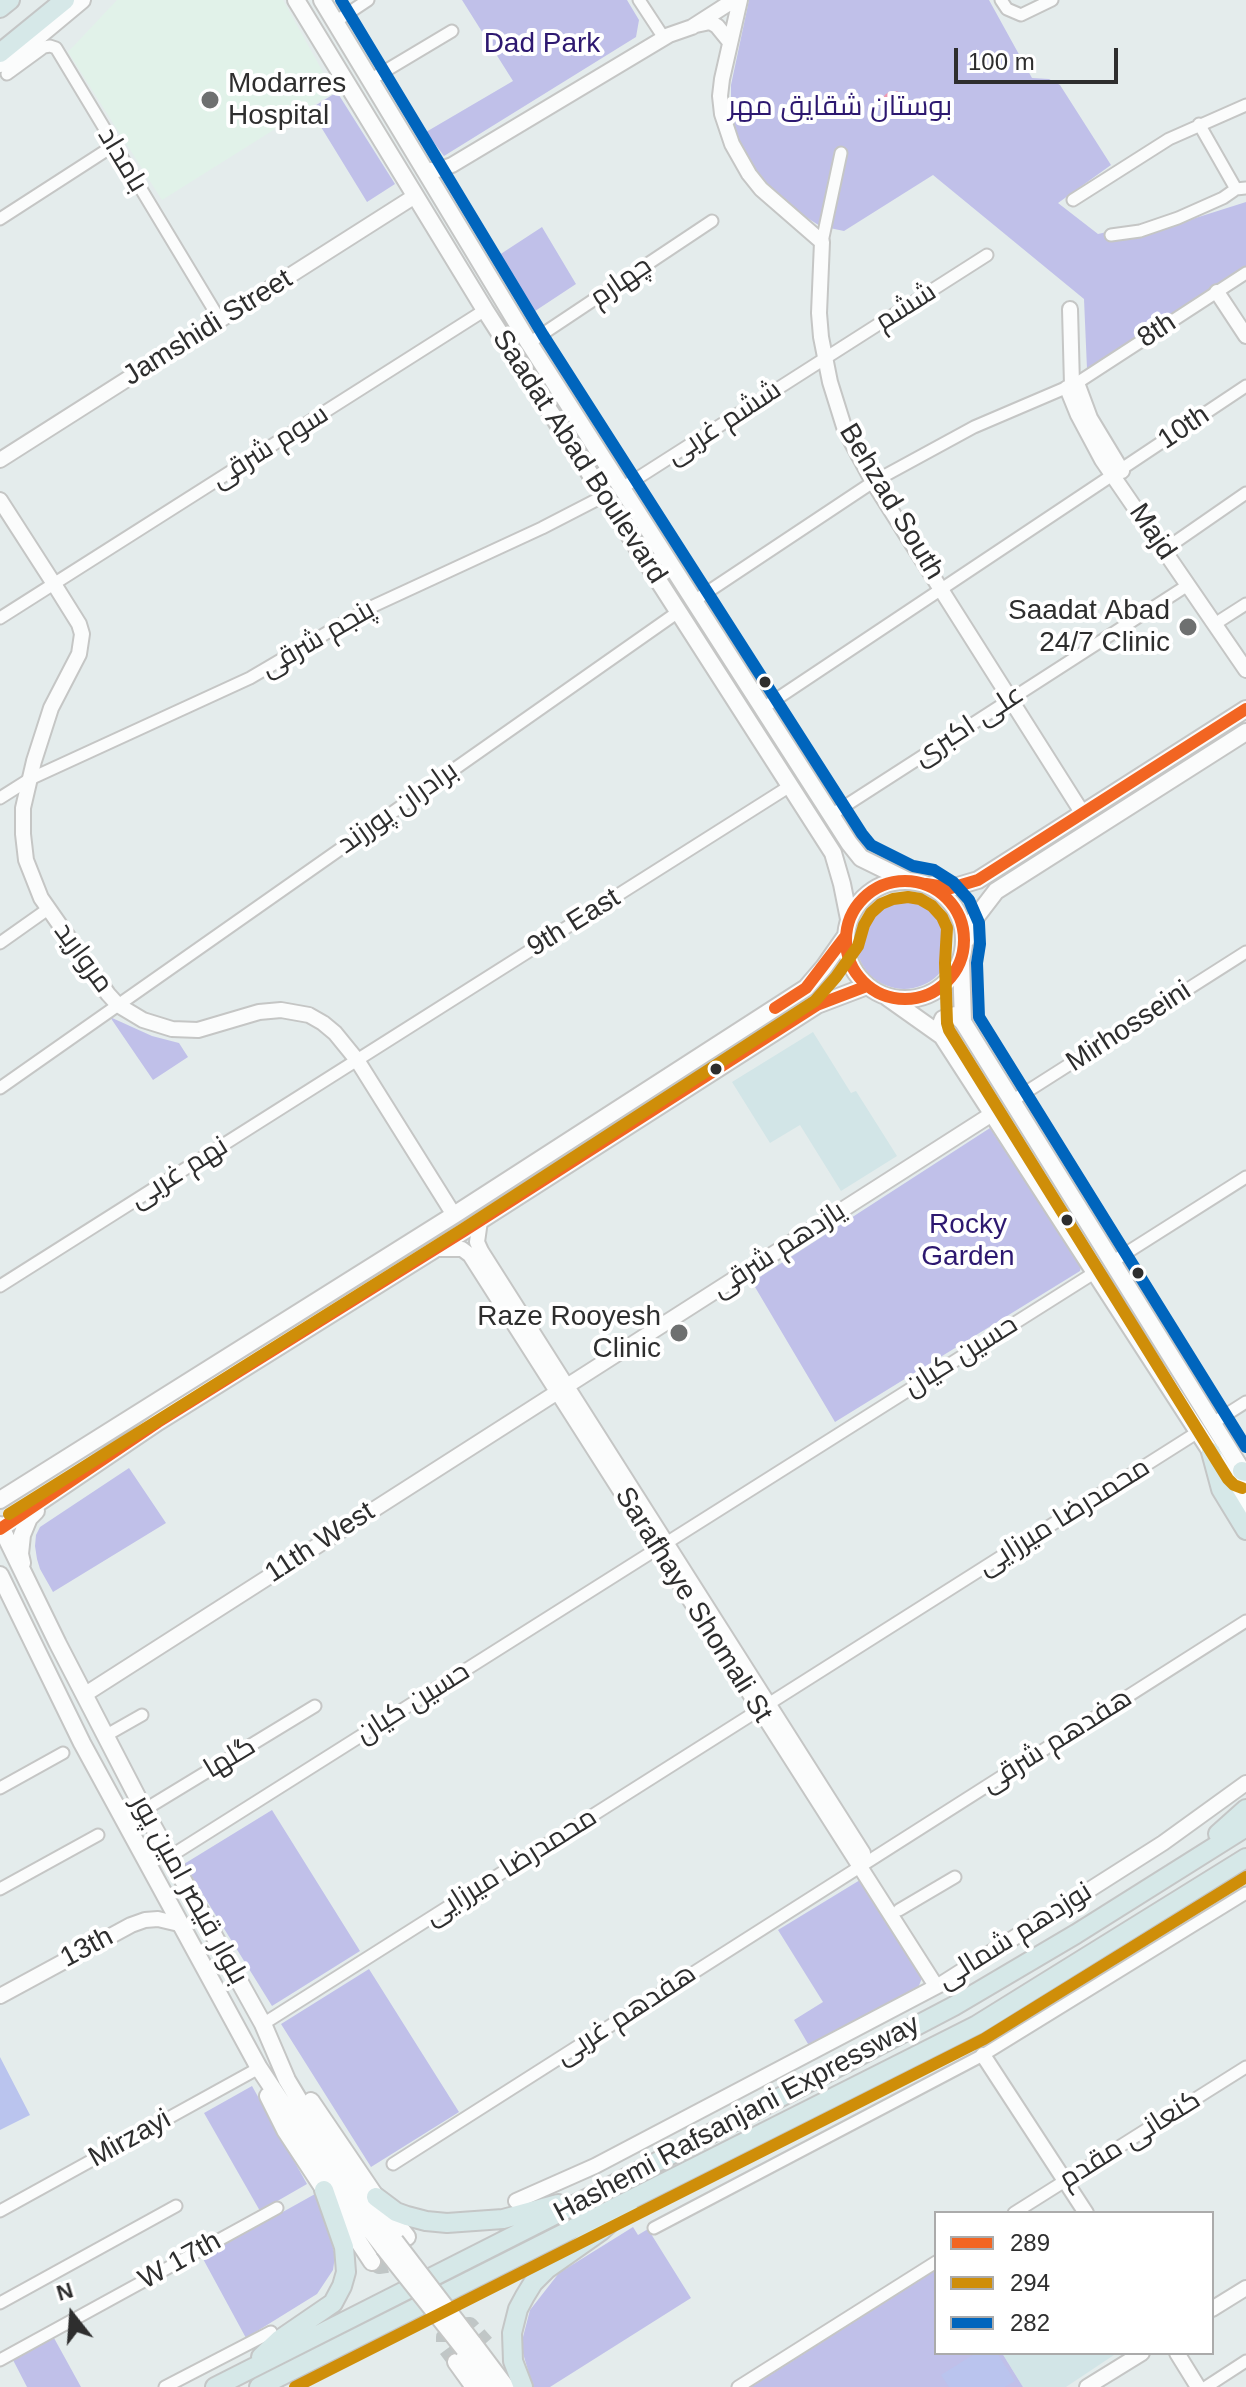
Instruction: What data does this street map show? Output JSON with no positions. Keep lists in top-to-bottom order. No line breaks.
{"streets":{"highway":["Hashemi Rafsanjani Expressway"],"main road":["Saadat Abad Boulevard","بلوار قیصر امین پور"],"street":["بامداد","چهارم","ششم","Jamshidi Street","8th","ششم غربی","10th","سوم شرقی","Behzad South","Majd","پنجم شرقی","علی اکبری","برادران پورزند","9th East","مروارید","Mirhosseini","نهم غربی","یازدهم شرقی","حسین کیان","محمدرضا میرزایی","11th West","Sarafhaye Shomali St","هفدهم شرقی","گلها","نوزدهم شمالی","13th","هفدهم غربی","Mirzayi","کنعانی مقدم","W 17th"]},"crossings":[["بامداد","Jamshidi Street"],["چهارم","Saadat Abad Boulevard"],["ششم","ششم غربی"],["ششم","Behzad South"],["Jamshidi Street","Saadat Abad Boulevard"],["8th","Saadat Abad Boulevard"],["8th","Behzad South"],["8th","Majd"],["ششم غربی","Saadat Abad Boulevard"],["ششم غربی","Behzad South"],["10th","Saadat Abad Boulevard"],["10th","Behzad South"],["10th","Majd"],["سوم شرقی","Saadat Abad Boulevard"],["سوم شرقی","مروارید"],["Saadat Abad Boulevard","پنجم شرقی"],["Saadat Abad Boulevard","علی اکبری"],["Saadat Abad Boulevard","برادران پورزند"],["Saadat Abad Boulevard","9th East"],["Behzad South","علی اکبری"],["Majd","علی اکبری"],["پنجم شرقی","مروارید"],["برادران پورزند","مروارید"],["9th East","مروارید"],["9th East","نهم غربی"],["مروارید","نهم غربی"],["یازدهم شرقی","11th West"],["یازدهم شرقی","Sarafhaye Shomali St"],["حسین کیان","Sarafhaye Shomali St"],["حسین کیان","بلوار قیصر امین پور"],["محمدرضا میرزایی","Sarafhaye Shomali St"],["محمدرضا میرزایی","بلوار قیصر امین پور"],["11th West","Sarafhaye Shomali St"],["11th West","بلوار قیصر امین پور"],["Sarafhaye Shomali St","هفدهم شرقی"],["Sarafhaye Shomali St","نوزدهم شمالی"],["Sarafhaye Shomali St","هفدهم غربی"],["هفدهم شرقی","هفدهم غربی"],["گلها","بلوار قیصر امین پور"],["بلوار قیصر امین پور","13th"],["بلوار قیصر امین پور","Mirzayi"]],"parks":["Dad Park","بوستان شقایق مهر","Rocky Garden"],"places":["Modarres Hospital","Saadat Abad 24/7 Clinic","Raze Rooyesh Clinic"],"lines":["transit line 282","transit line 289","transit line 294"],"legend":["289","294","282"],"scale_bar":"100 m","north":"top"}
